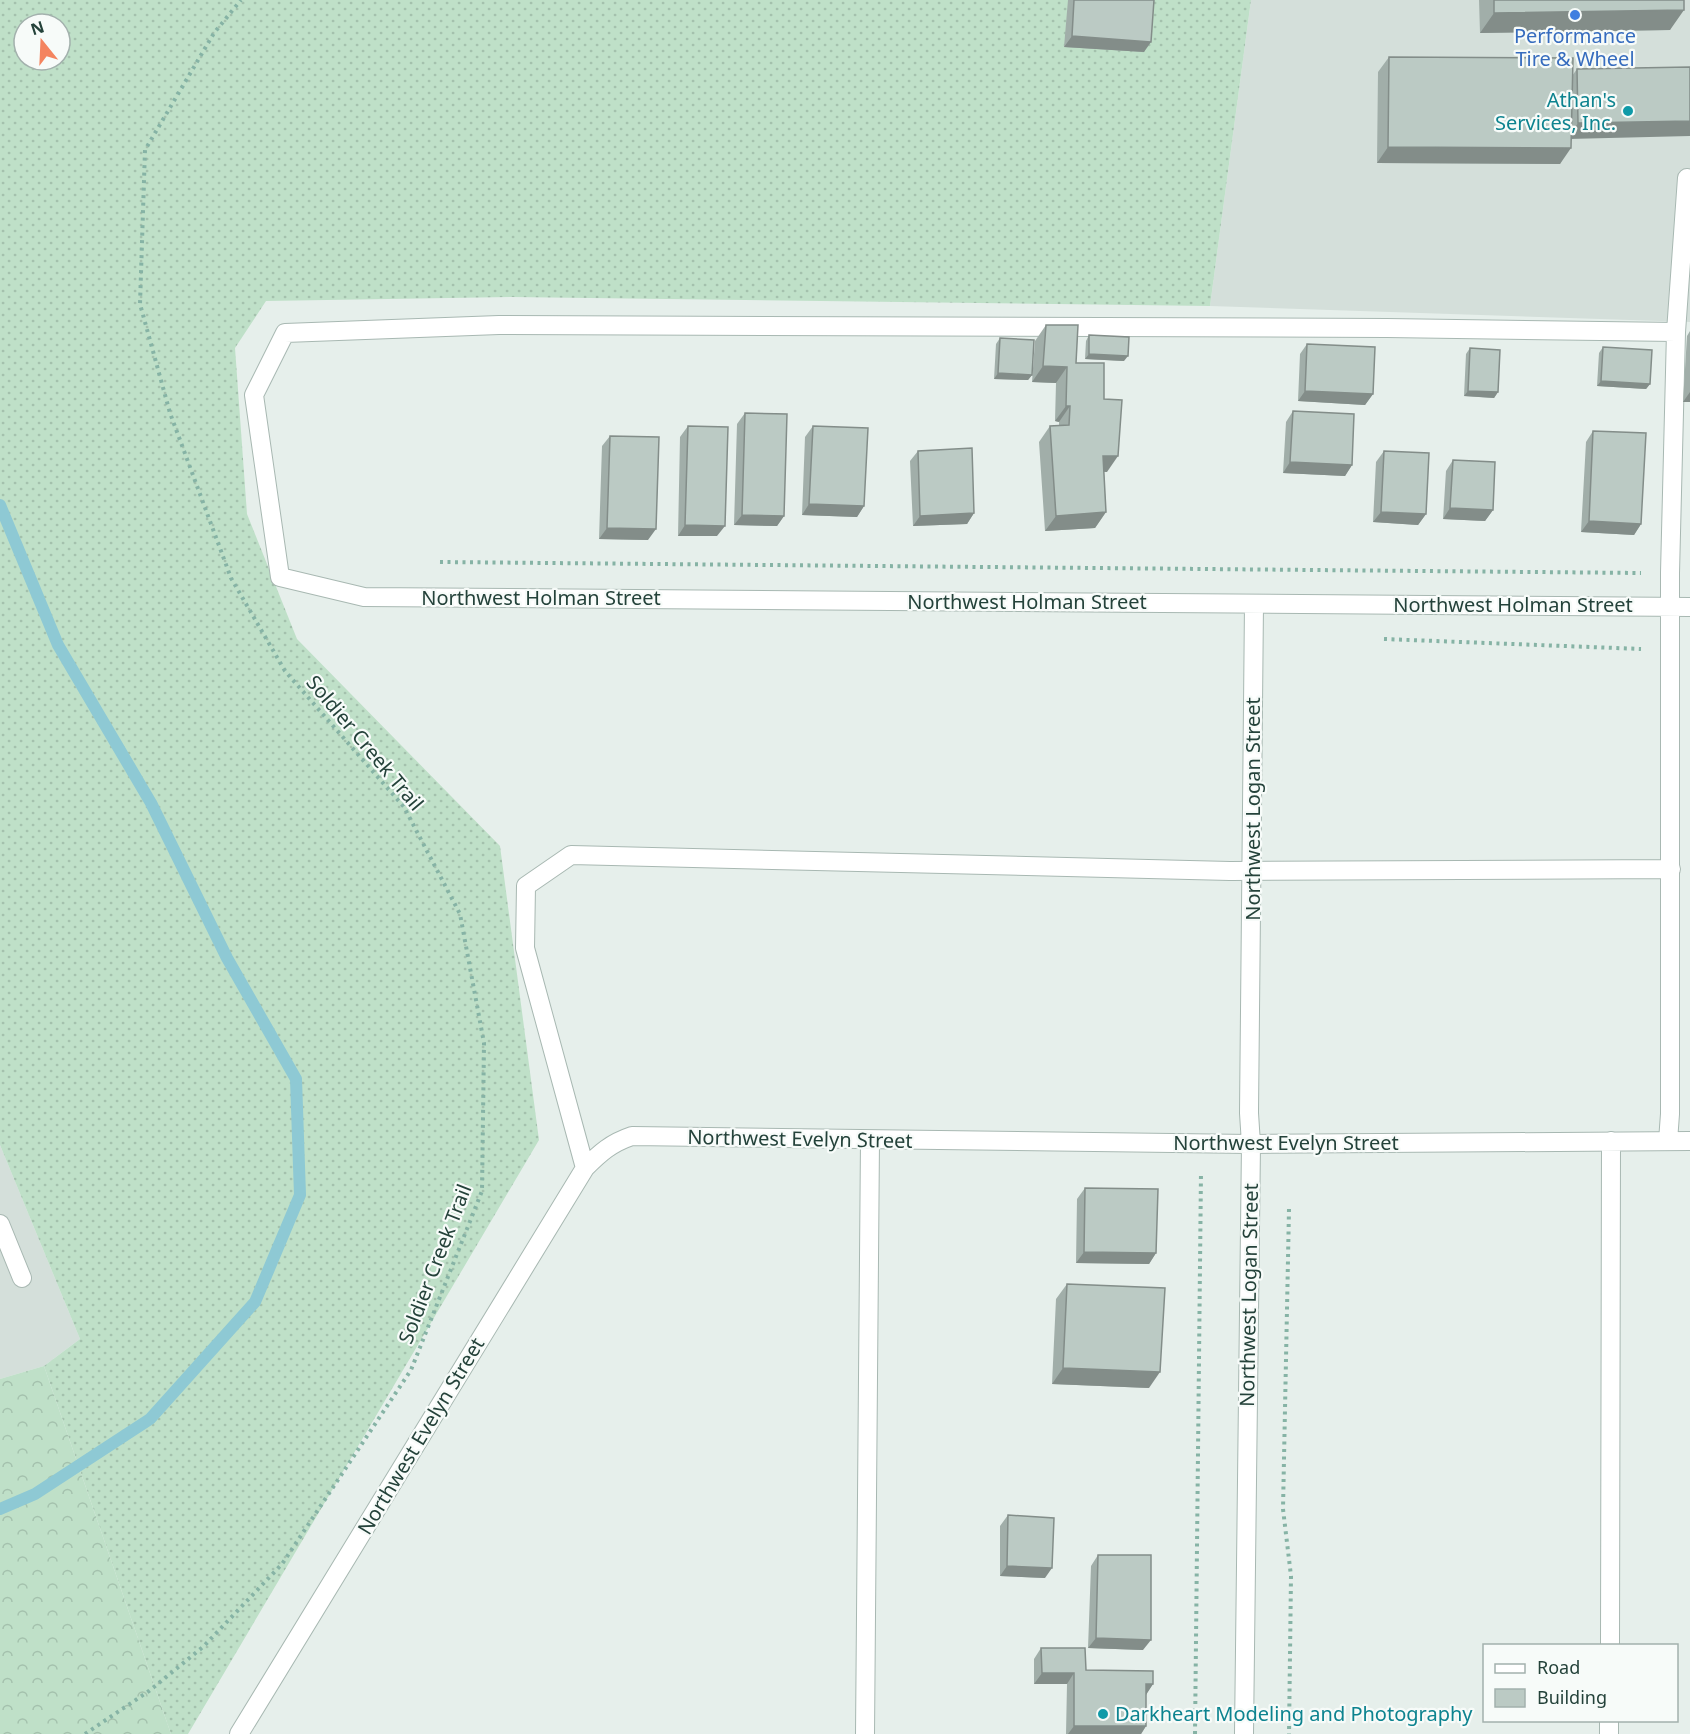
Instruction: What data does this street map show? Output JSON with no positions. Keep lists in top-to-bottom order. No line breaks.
{"streets":{"street":["Northwest Holman Street","Northwest Logan Street","Northwest Evelyn Street"],"path":["Soldier Creek Trail"]},"crossings":[["Northwest Holman Street","Northwest Logan Street"],["Northwest Logan Street","Northwest Evelyn Street"]],"places":["Performance Tire & Wheel","Athan's Services, Inc.","Darkheart Modeling and Photography"],"legend":["Road","Building"],"north":"top"}
